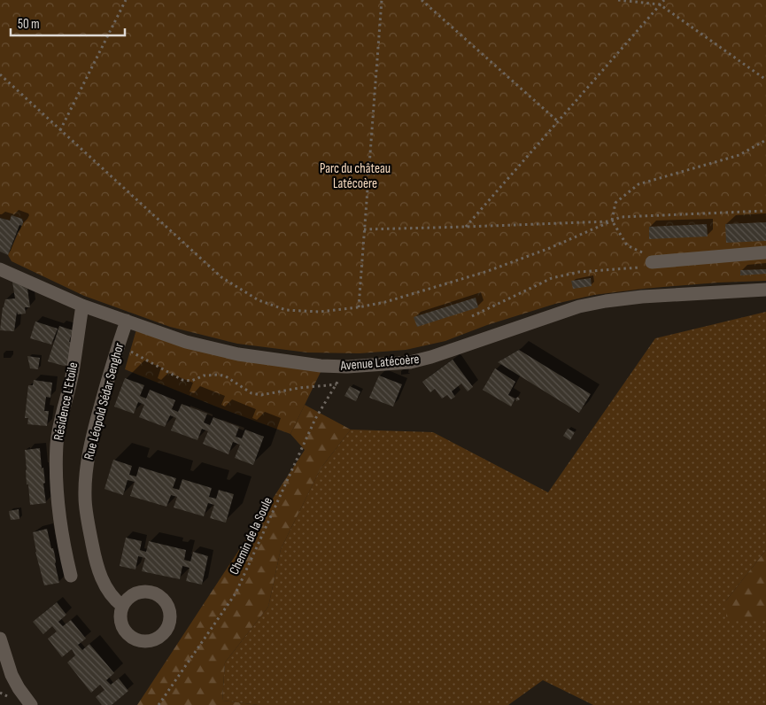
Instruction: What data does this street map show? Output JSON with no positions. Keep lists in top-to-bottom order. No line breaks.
{"streets":{"street":["Avenue Latécoère","Résidence L'Etoile","Rue Léopold Sédar Senghor"],"path":["Chemin de la Soule"]},"crossings":[["Avenue Latécoère","Résidence L'Etoile"],["Avenue Latécoère","Rue Léopold Sédar Senghor"],["Avenue Latécoère","Chemin de la Soule"]],"parks":["Parc du château Latécoère"],"scale_bar":"50 m"}
